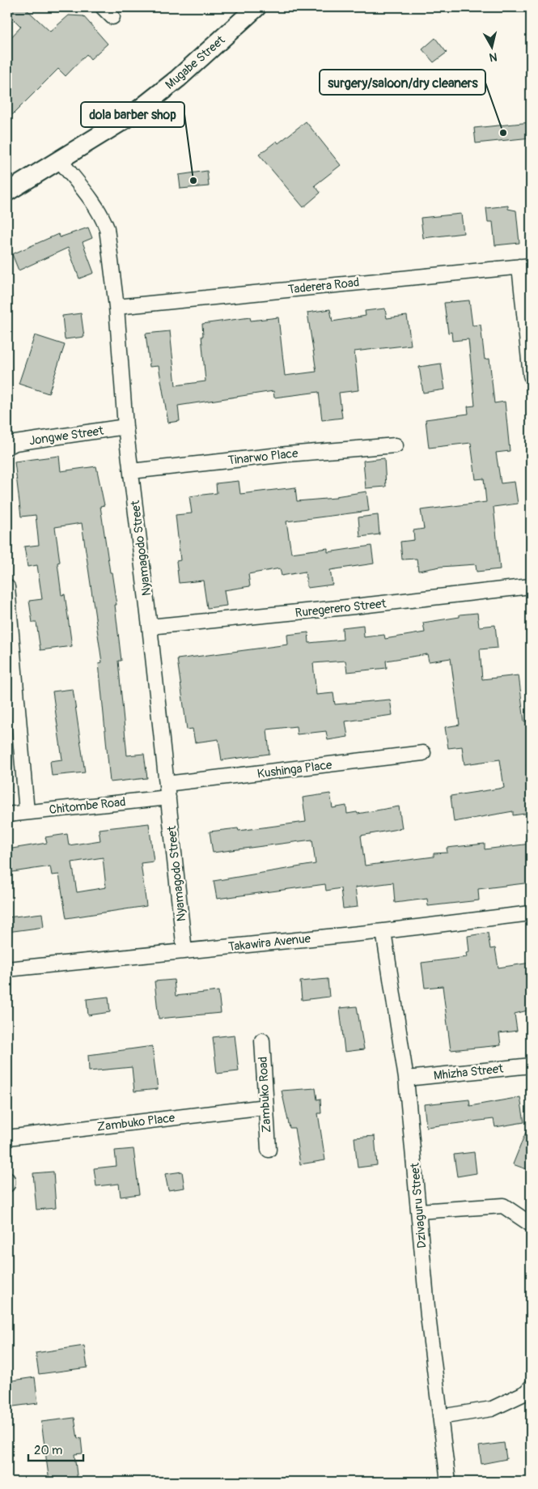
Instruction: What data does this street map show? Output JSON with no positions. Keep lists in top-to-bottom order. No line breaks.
{"streets":{"street":["Mugabe Street","Taderera Road","Jongwe Street","Tinarwo Place","Nyamagodo Street","Ruregerero Street","Kushinga Place","Chitombe Road","Takawira Avenue","Mhizha Street","Zambuko Road","Zambuko Place","Dzivaguru Street"]},"crossings":[["Mugabe Street","Nyamagodo Street"],["Taderera Road","Nyamagodo Street"],["Jongwe Street","Nyamagodo Street"],["Tinarwo Place","Nyamagodo Street"],["Nyamagodo Street","Ruregerero Street"],["Nyamagodo Street","Kushinga Place"],["Nyamagodo Street","Chitombe Road"],["Nyamagodo Street","Takawira Avenue"],["Takawira Avenue","Dzivaguru Street"],["Mhizha Street","Dzivaguru Street"],["Zambuko Road","Zambuko Place"]],"places":["surgery/saloon/dry cleaners","dola barber shop"],"scale_bar":"20 m","north":"bottom"}
